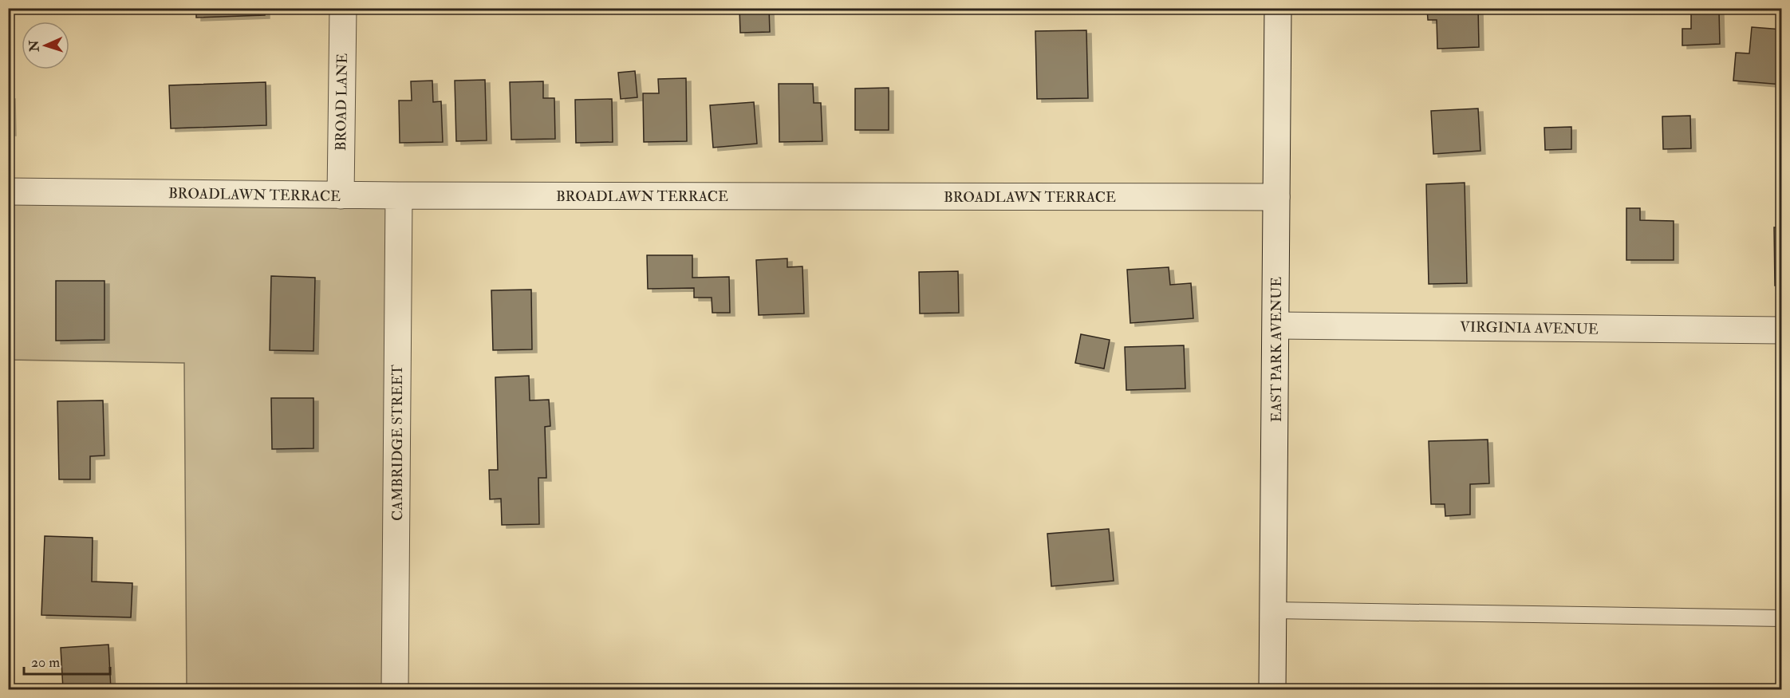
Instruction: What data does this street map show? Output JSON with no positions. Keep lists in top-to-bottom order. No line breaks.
{"streets":{"street":["BROAD LANE","BROADLAWN TERRACE","VIRGINIA AVENUE","EAST PARK AVENUE","CAMBRIDGE STREET"]},"crossings":[["BROAD LANE","BROADLAWN TERRACE"],["BROADLAWN TERRACE","EAST PARK AVENUE"],["BROADLAWN TERRACE","CAMBRIDGE STREET"],["VIRGINIA AVENUE","EAST PARK AVENUE"]],"scale_bar":"20 m","north":"left"}
